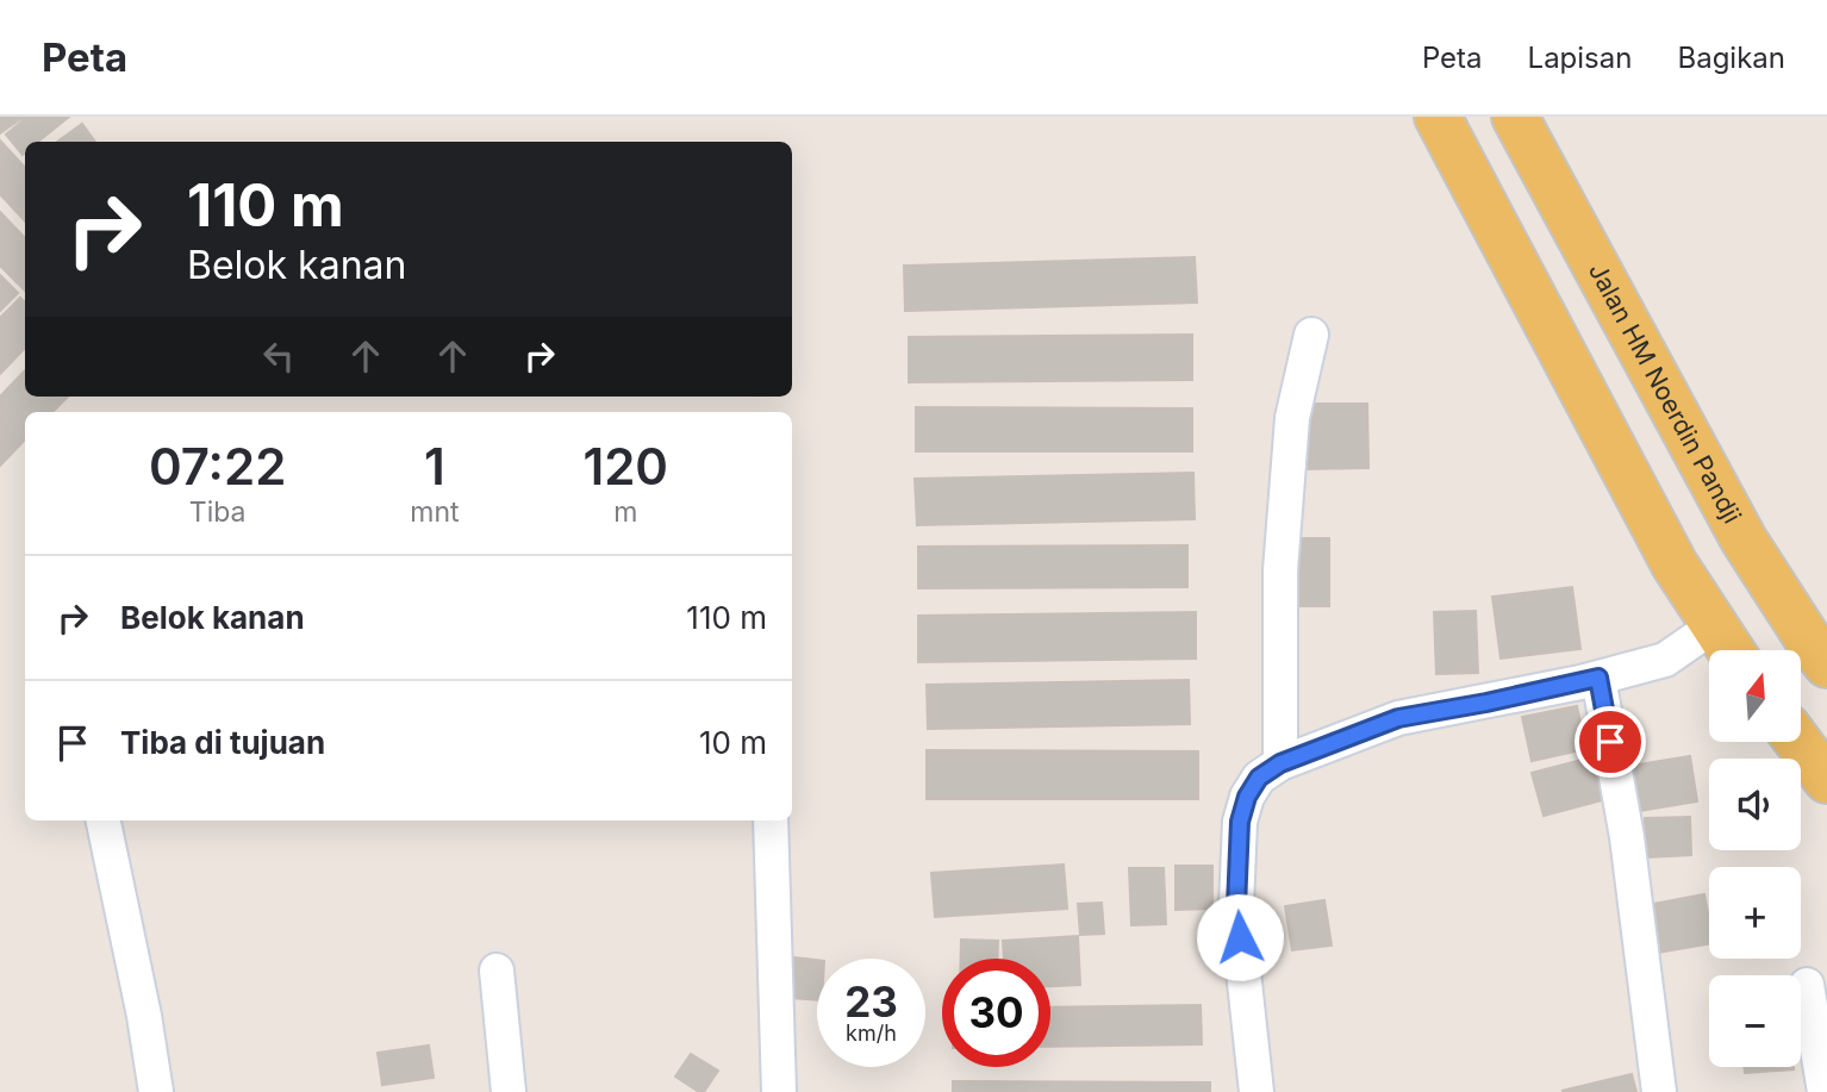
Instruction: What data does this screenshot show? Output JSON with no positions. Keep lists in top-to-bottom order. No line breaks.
{"streets":{"main road":["Jalan HM Noerdin Pandji"]},"north":"top","page":{"header":"Peta","nav":["Peta","Lapisan","Bagikan"],"turn":["110 m","Belok kanan"],"eta":["07:22","Tiba","1","mnt","120","m"],"list":[{"name":"Belok kanan","value":"110 m"},{"name":"Tiba di tujuan","value":"10 m"}],"map_buttons":["+","−"],"speed":"23 km/h","limit":"30"}}
